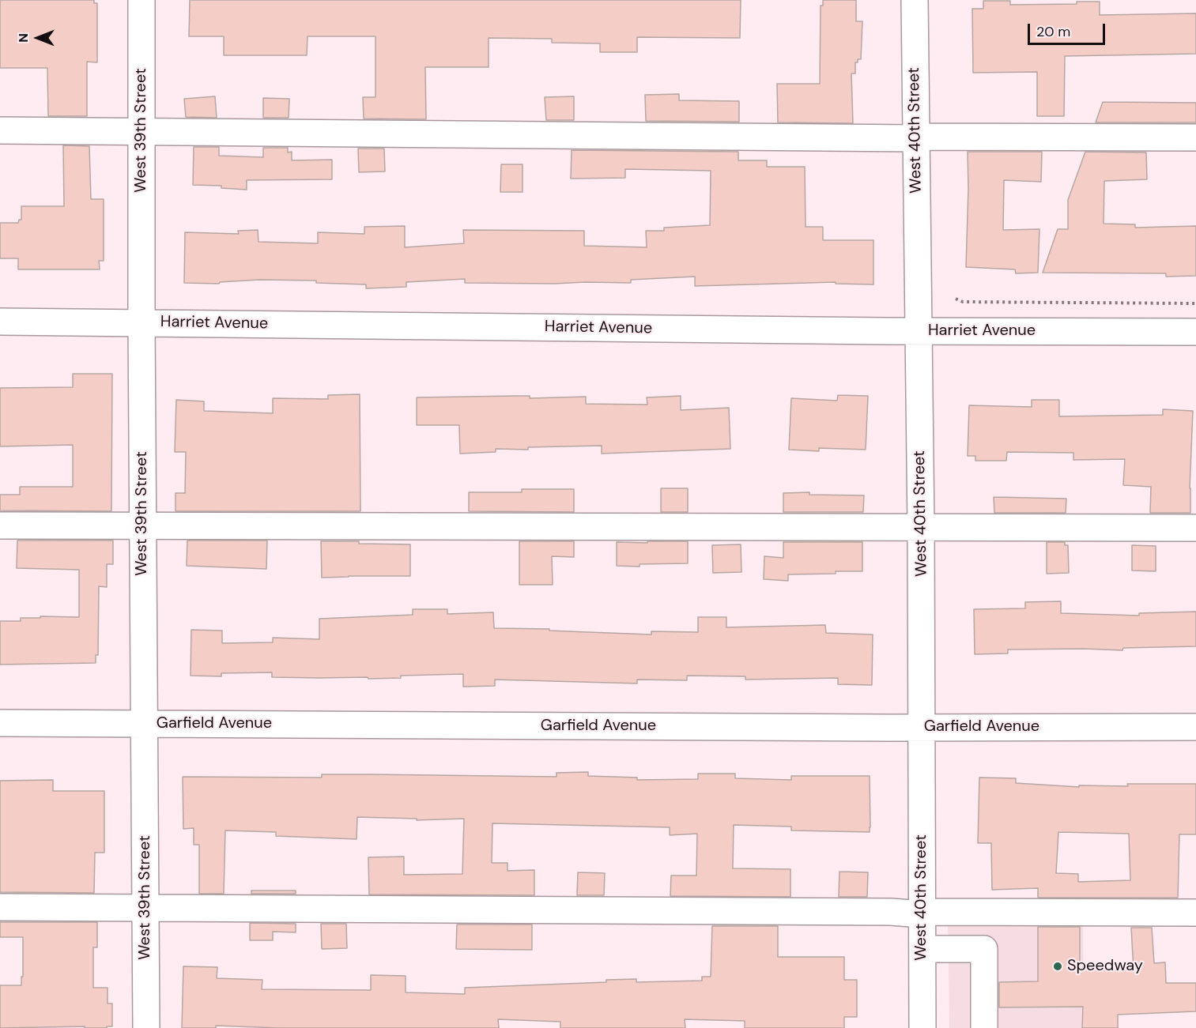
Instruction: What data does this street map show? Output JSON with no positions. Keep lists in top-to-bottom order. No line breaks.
{"streets":{"street":["West 39th Street","West 40th Street","Harriet Avenue","Garfield Avenue"]},"crossings":[["West 39th Street","Harriet Avenue"],["West 39th Street","Garfield Avenue"],["West 40th Street","Harriet Avenue"],["West 40th Street","Garfield Avenue"]],"places":["Speedway"],"scale_bar":"20 m","north":"left"}
